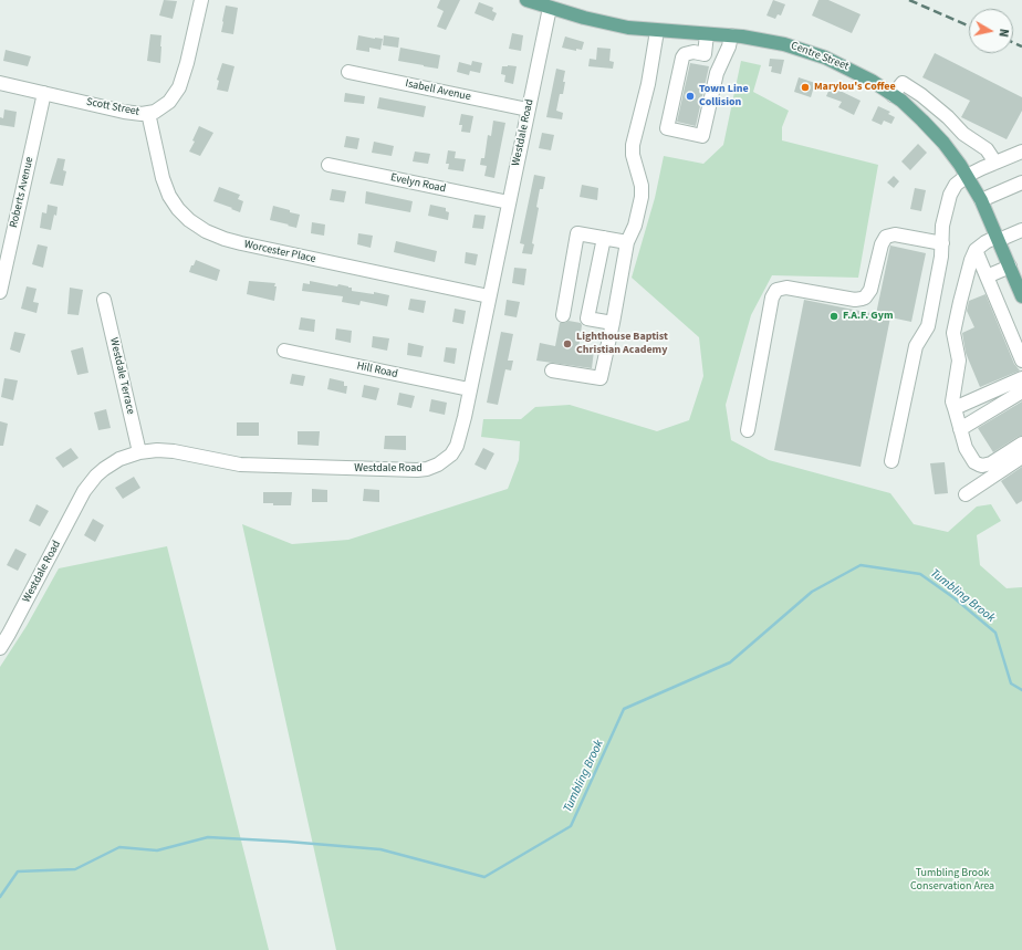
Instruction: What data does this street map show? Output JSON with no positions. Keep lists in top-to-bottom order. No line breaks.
{"streets":{"main road":["Centre Street"],"street":["Isabell Avenue","Scott Street","Westdale Road","Evelyn Road","Roberts Avenue","Worcester Place","Hill Road","Westdale Terrace"]},"crossings":[["Centre Street","Westdale Road"],["Isabell Avenue","Westdale Road"],["Scott Street","Roberts Avenue"],["Scott Street","Worcester Place"],["Westdale Road","Evelyn Road"],["Westdale Road","Worcester Place"],["Westdale Road","Hill Road"],["Westdale Road","Westdale Terrace"]],"water":["Tumbling Brook"],"parks":["Tumbling Brook Conservation Area"],"places":["Marylou's Coffee","Town Line Collision","F.A.F. Gym","Lighthouse Baptist Christian Academy"],"north":"right"}
